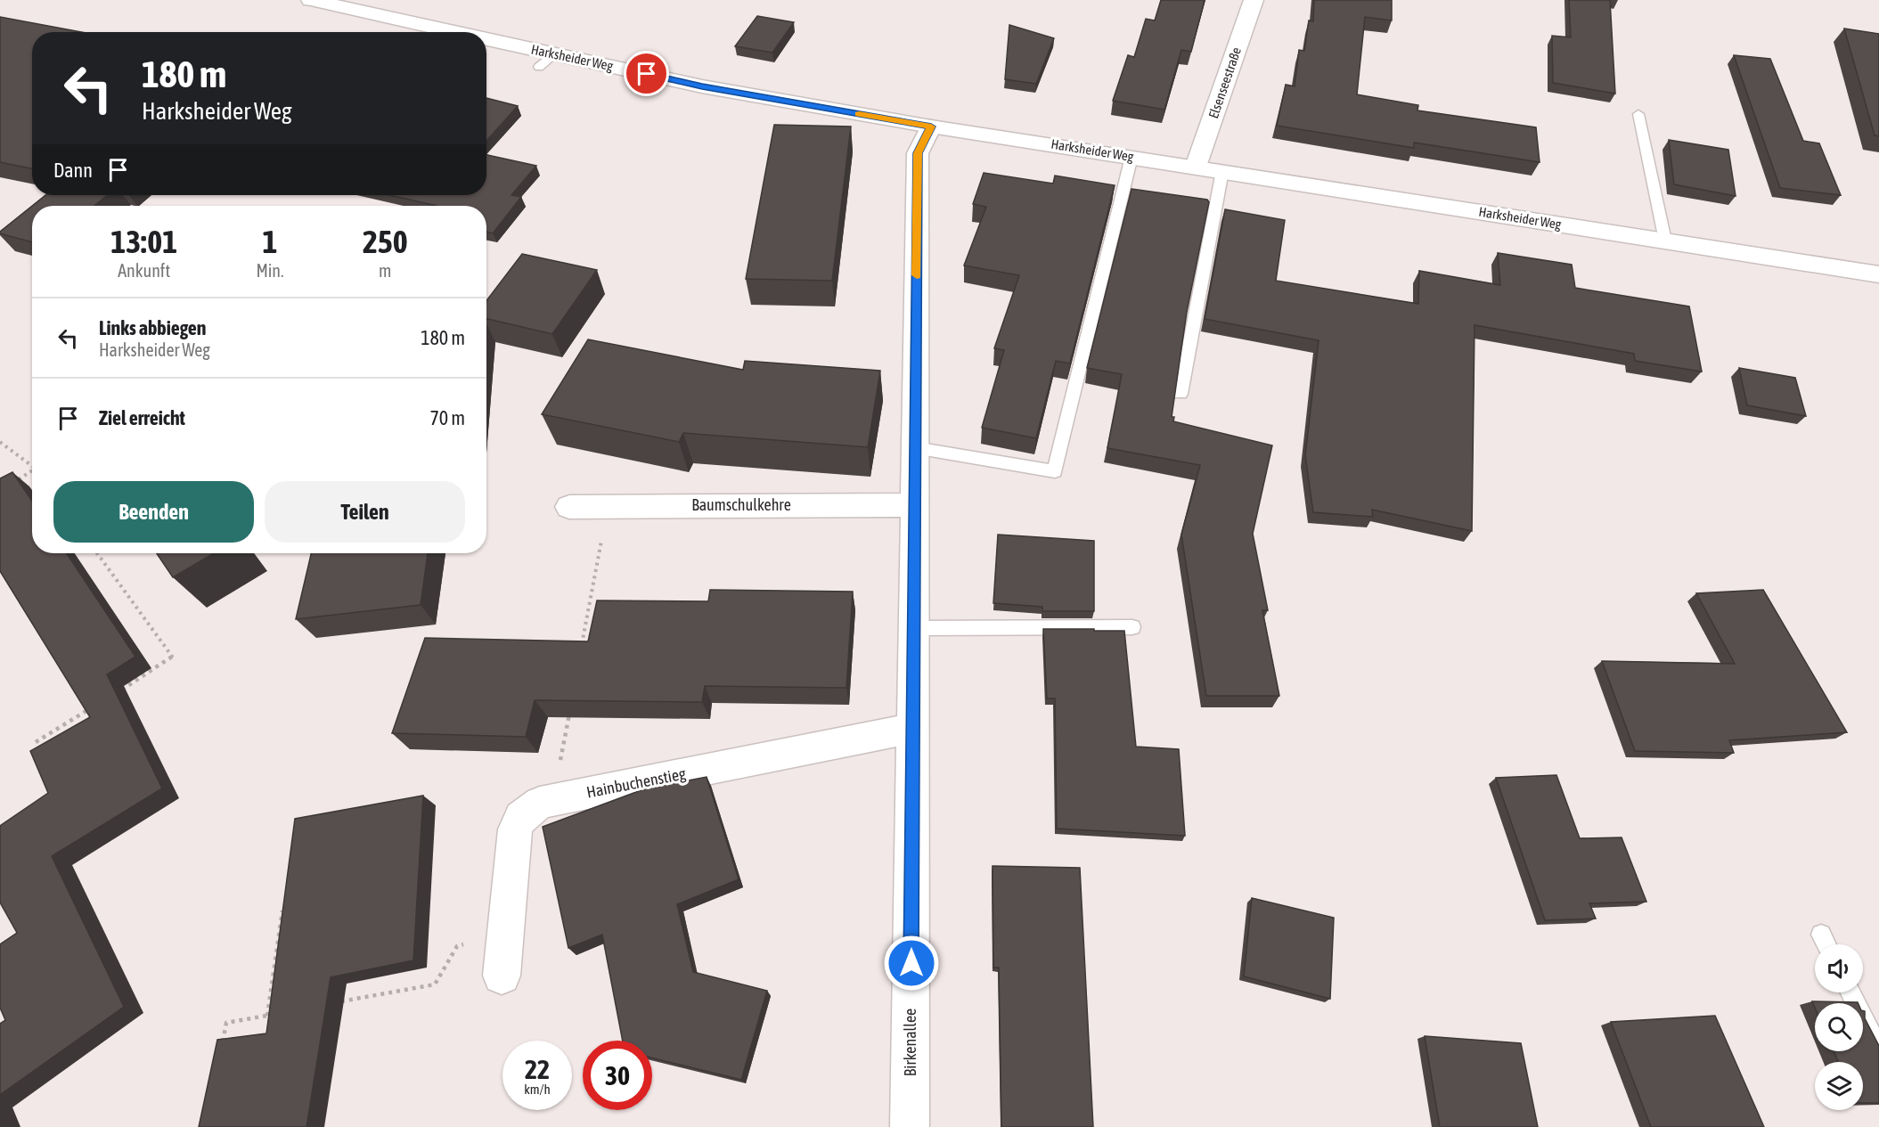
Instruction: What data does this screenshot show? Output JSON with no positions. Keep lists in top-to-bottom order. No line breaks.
{"streets":{"street":["Harksheider Weg","Elsenseestraße","Baumschulkehre","Hainbuchenstieg","Birkenallee"]},"crossings":[["Harksheider Weg","Elsenseestraße"],["Harksheider Weg","Birkenallee"],["Baumschulkehre","Birkenallee"],["Hainbuchenstieg","Birkenallee"]],"page":{"turn":["180 m","Harksheider Weg"],"then":"Dann","eta":["13:01","Ankunft","1","Min.","250","m"],"list":[{"name":"Links abbiegen","note":"Harksheider Weg","value":"180 m"},{"name":"Ziel erreicht","value":"70 m"}],"buttons":["Beenden","Teilen"],"speed":"22 km/h","limit":"30"}}
